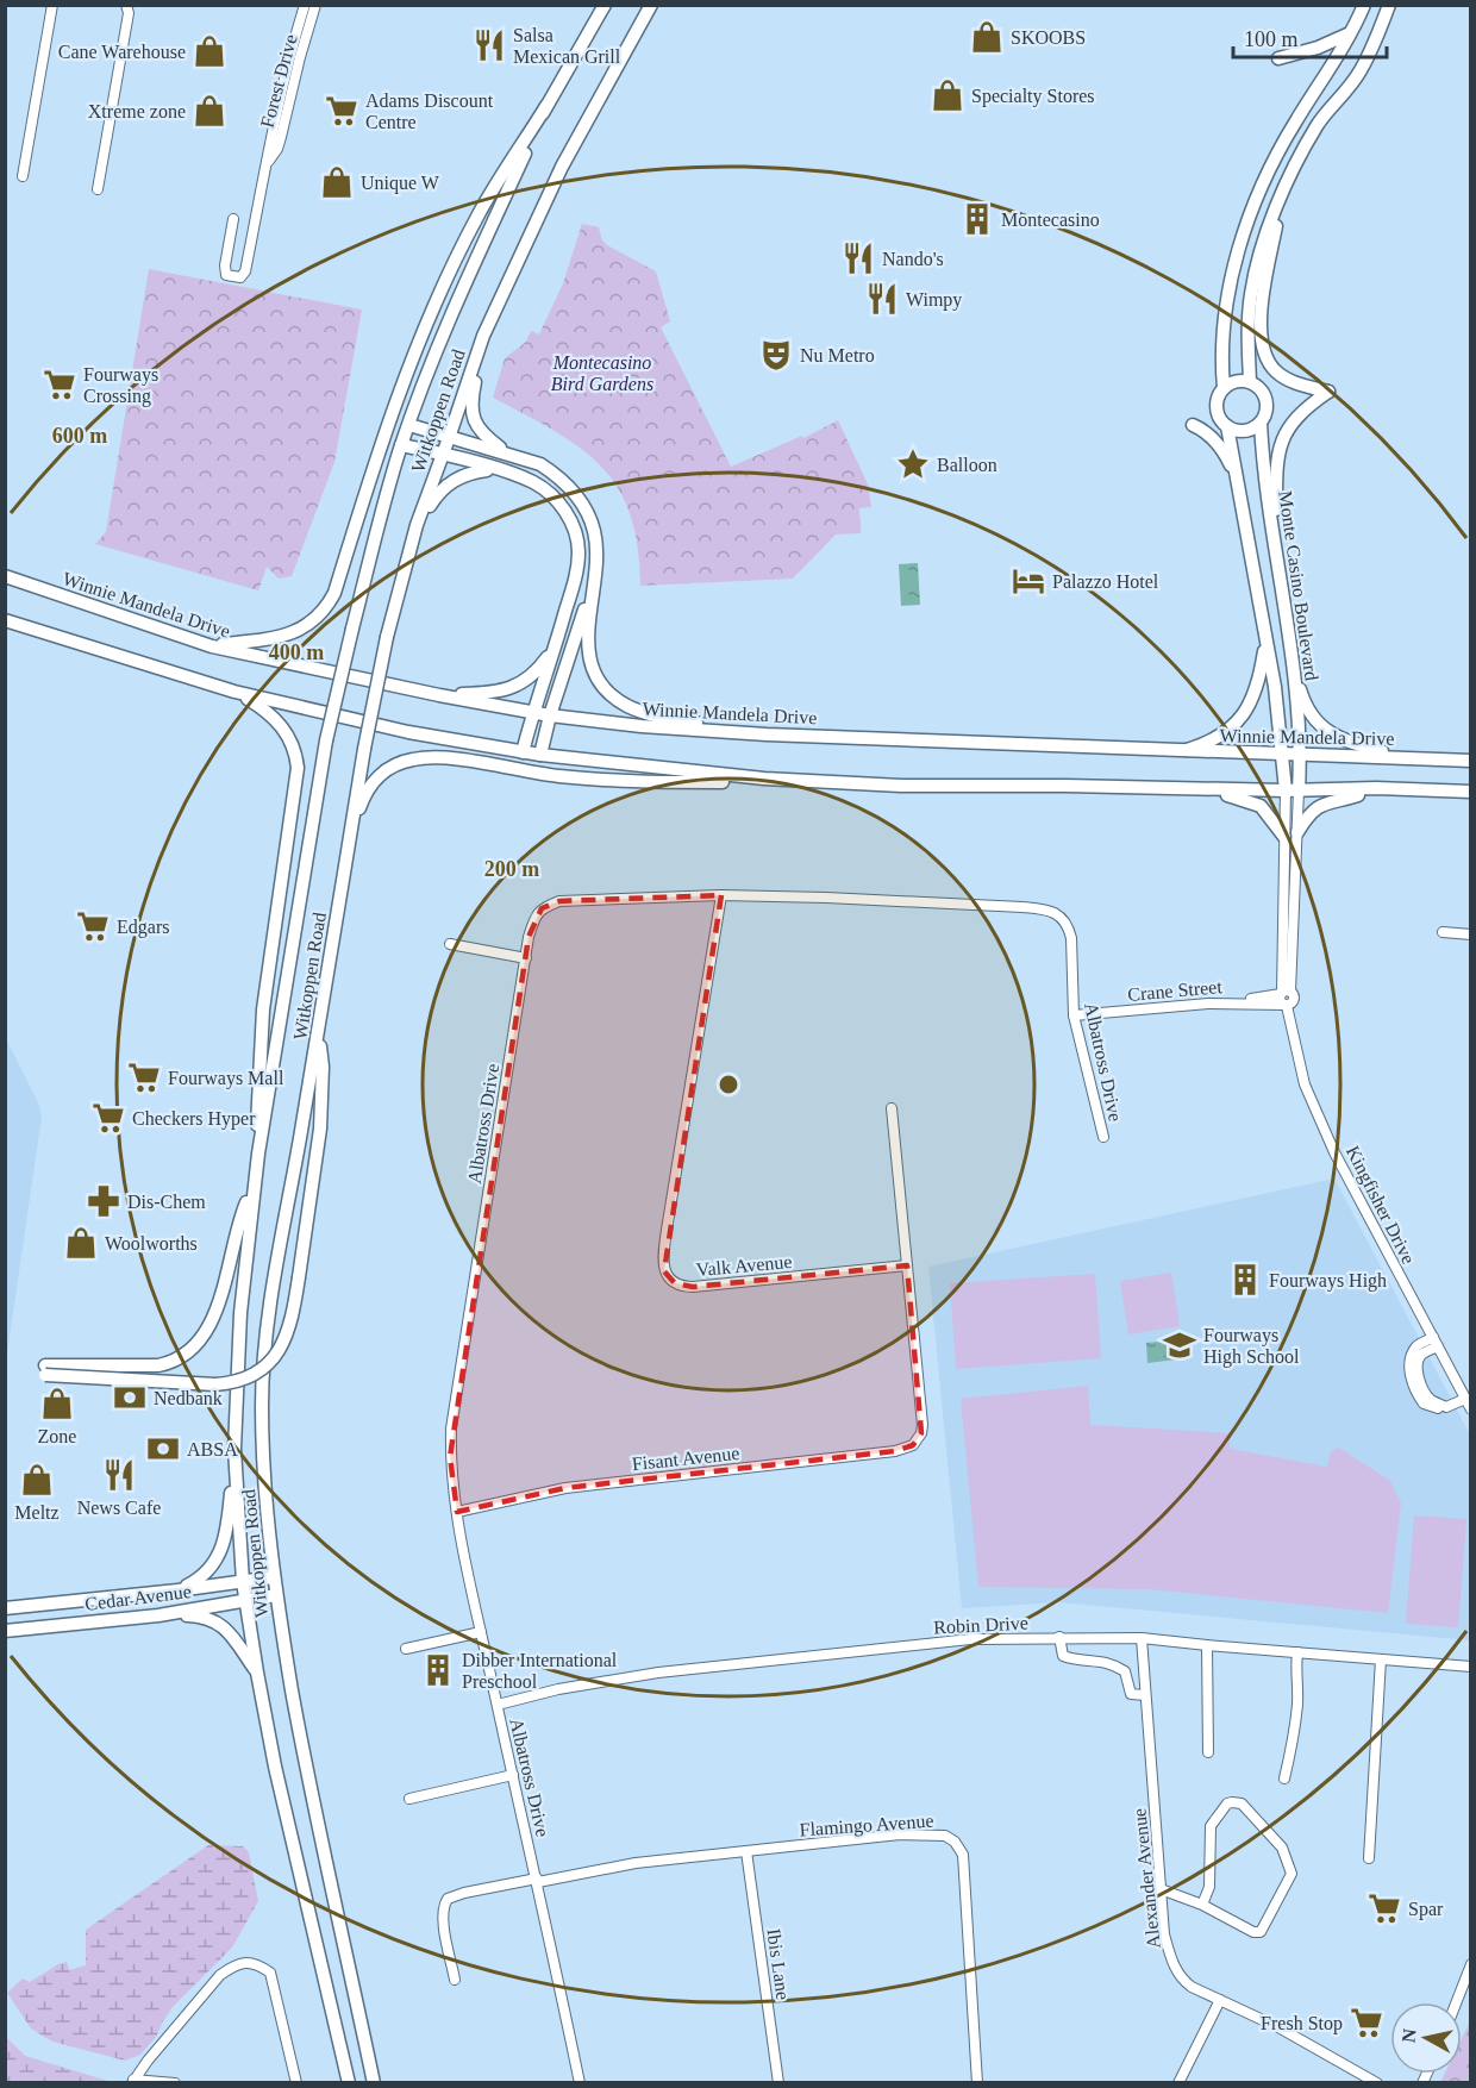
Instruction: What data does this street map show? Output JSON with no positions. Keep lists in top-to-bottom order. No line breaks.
{"streets":{"main road":["Witkoppen Road","Monte Casino Boulevard","Winnie Mandela Drive","Cedar Avenue"],"street":["Forest Drive","Crane Street","Albatross Drive","Kingfisher Drive","Valk Avenue","Fisant Avenue","Robin Drive","Flamingo Avenue","Alexander Avenue","Ibis Lane"]},"crossings":[["Witkoppen Road","Cedar Avenue"],["Monte Casino Boulevard","Winnie Mandela Drive"],["Crane Street","Albatross Drive"],["Crane Street","Kingfisher Drive"],["Albatross Drive","Valk Avenue"],["Albatross Drive","Fisant Avenue"],["Albatross Drive","Robin Drive"],["Albatross Drive","Flamingo Avenue"],["Valk Avenue","Fisant Avenue"],["Robin Drive","Alexander Avenue"],["Flamingo Avenue","Ibis Lane"]],"parks":["Montecasino Bird Gardens"],"places":{"shop":["SKOOBS","Cane Warehouse","Specialty Stores","Xtreme zone","Unique W","Woolworths","Zone","Meltz"],"restaurant":["Salsa Mexican Grill","Nando's","Wimpy","News Cafe"],"supermarket":["Adams Discount Centre","Fourways Crossing","Edgars","Fourways Mall","Checkers Hyper","Spar","Fresh Stop"],"building":["Montecasino","Fourways High","Dibber International Preschool"],"theatre":["Nu Metro"],"place":["Balloon"],"hotel":["Palazzo Hotel"],"pharmacy":["Dis-Chem"],"school or university":["Fourways High School"],"bank":["Nedbank","ABSA"]},"scale_bar":"100 m","north":"left","rings":["600 m","400 m","200 m"]}
